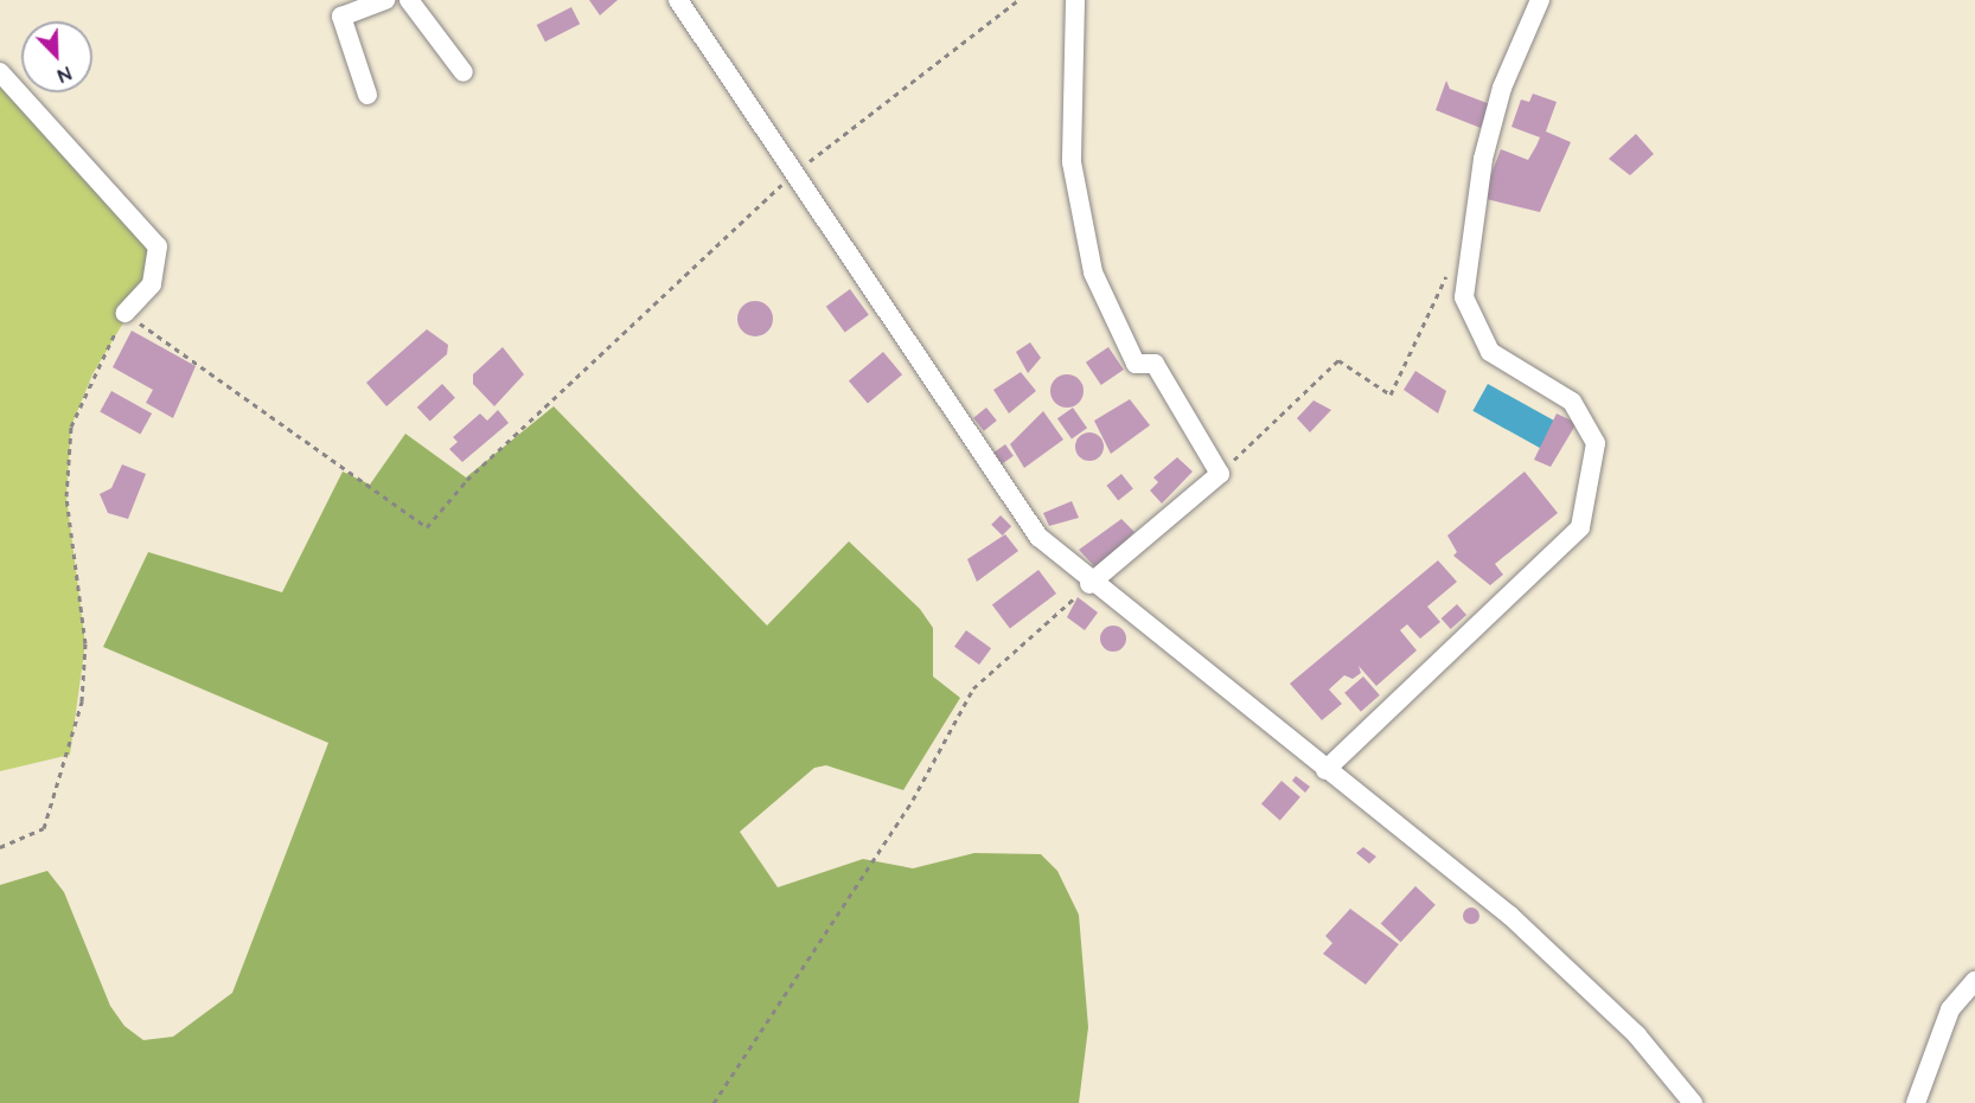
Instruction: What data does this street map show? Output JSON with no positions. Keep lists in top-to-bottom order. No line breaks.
{"north":"bottom right"}
